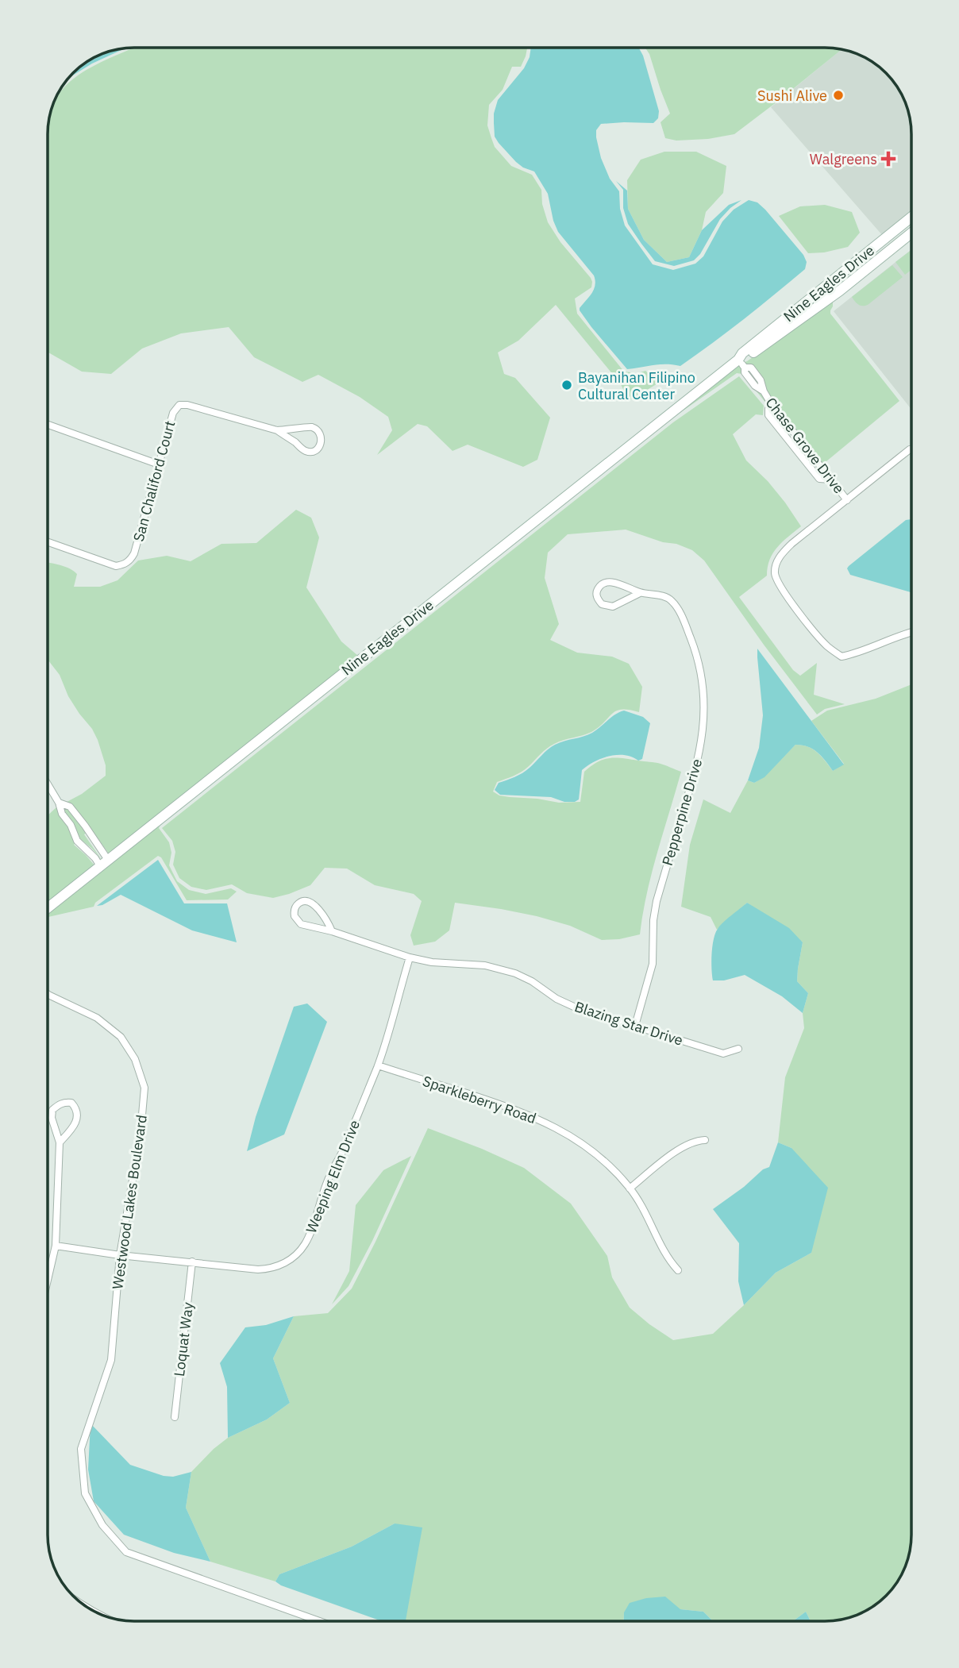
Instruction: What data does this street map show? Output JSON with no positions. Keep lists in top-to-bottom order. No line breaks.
{"streets":{"street":["Nine Eagles Drive","Chase Grove Drive","San Chaliford Court","Pepperpine Drive","Blazing Star Drive","Sparkleberry Road","Weeping Elm Drive","Westwood Lakes Boulevard","Loquat Way"]},"crossings":[["Nine Eagles Drive","Chase Grove Drive"],["Pepperpine Drive","Blazing Star Drive"],["Blazing Star Drive","Weeping Elm Drive"],["Sparkleberry Road","Weeping Elm Drive"],["Weeping Elm Drive","Westwood Lakes Boulevard"],["Weeping Elm Drive","Loquat Way"]],"places":{"other":["Sushi Alive","Bayanihan Filipino Cultural Center"],"health":["Walgreens"]}}
